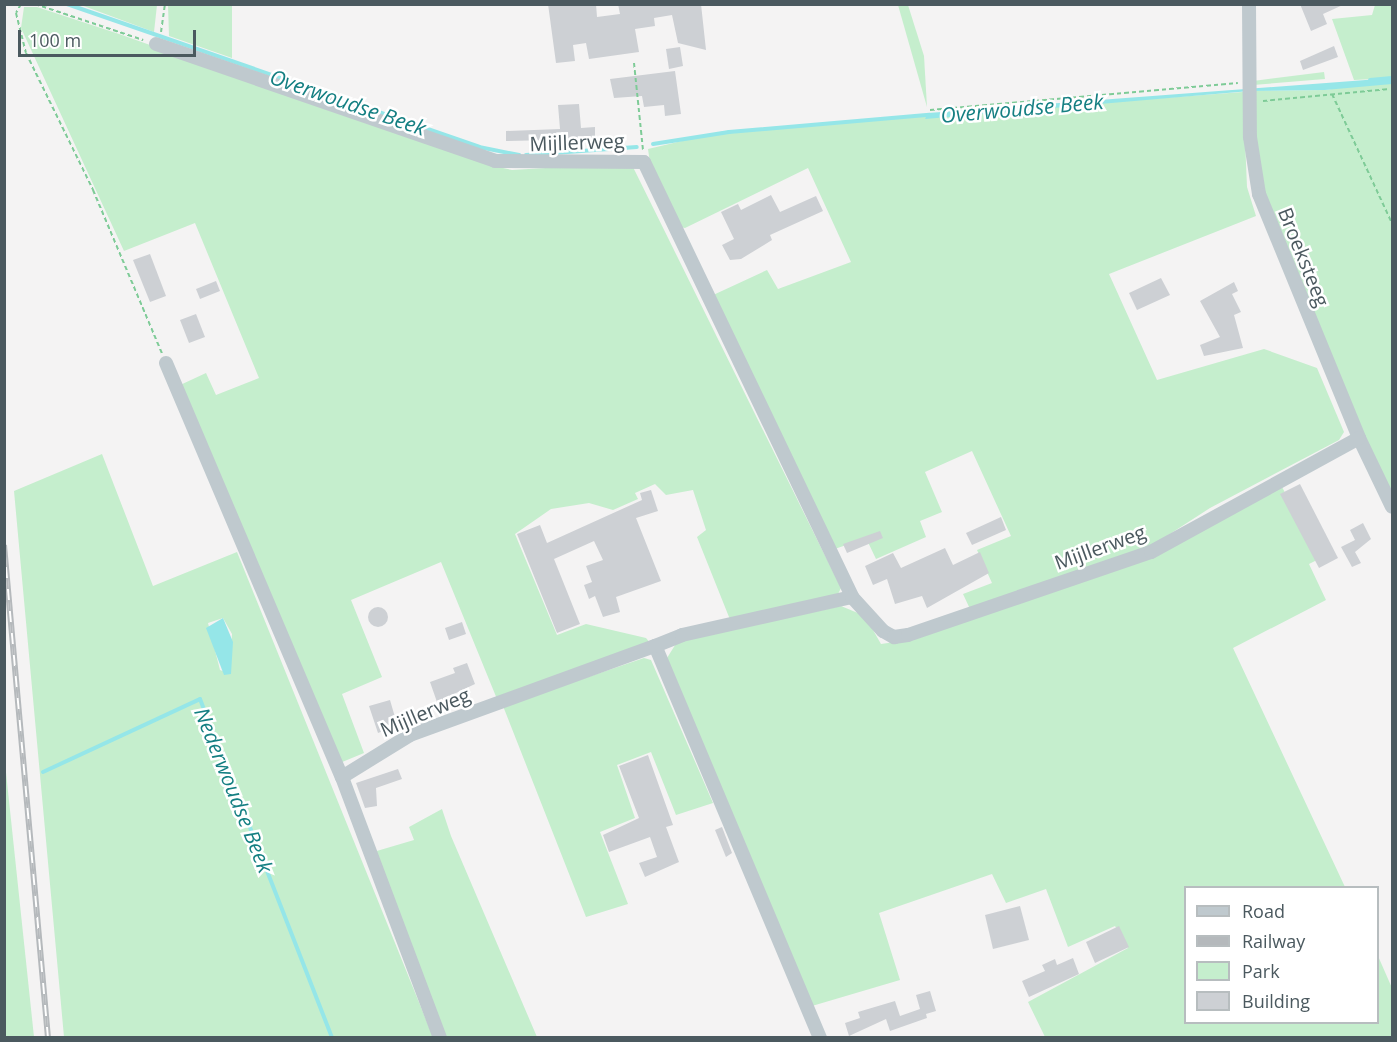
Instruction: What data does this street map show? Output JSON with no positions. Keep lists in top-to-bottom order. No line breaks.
{"streets":{"street":["Mijllerweg","Broeksteeg"]},"crossings":[["Mijllerweg","Broeksteeg"]],"water":["Overwoudse Beek","Nederwoudse Beek"],"legend":["Road","Railway","Park","Building"],"scale_bar":"100 m"}
